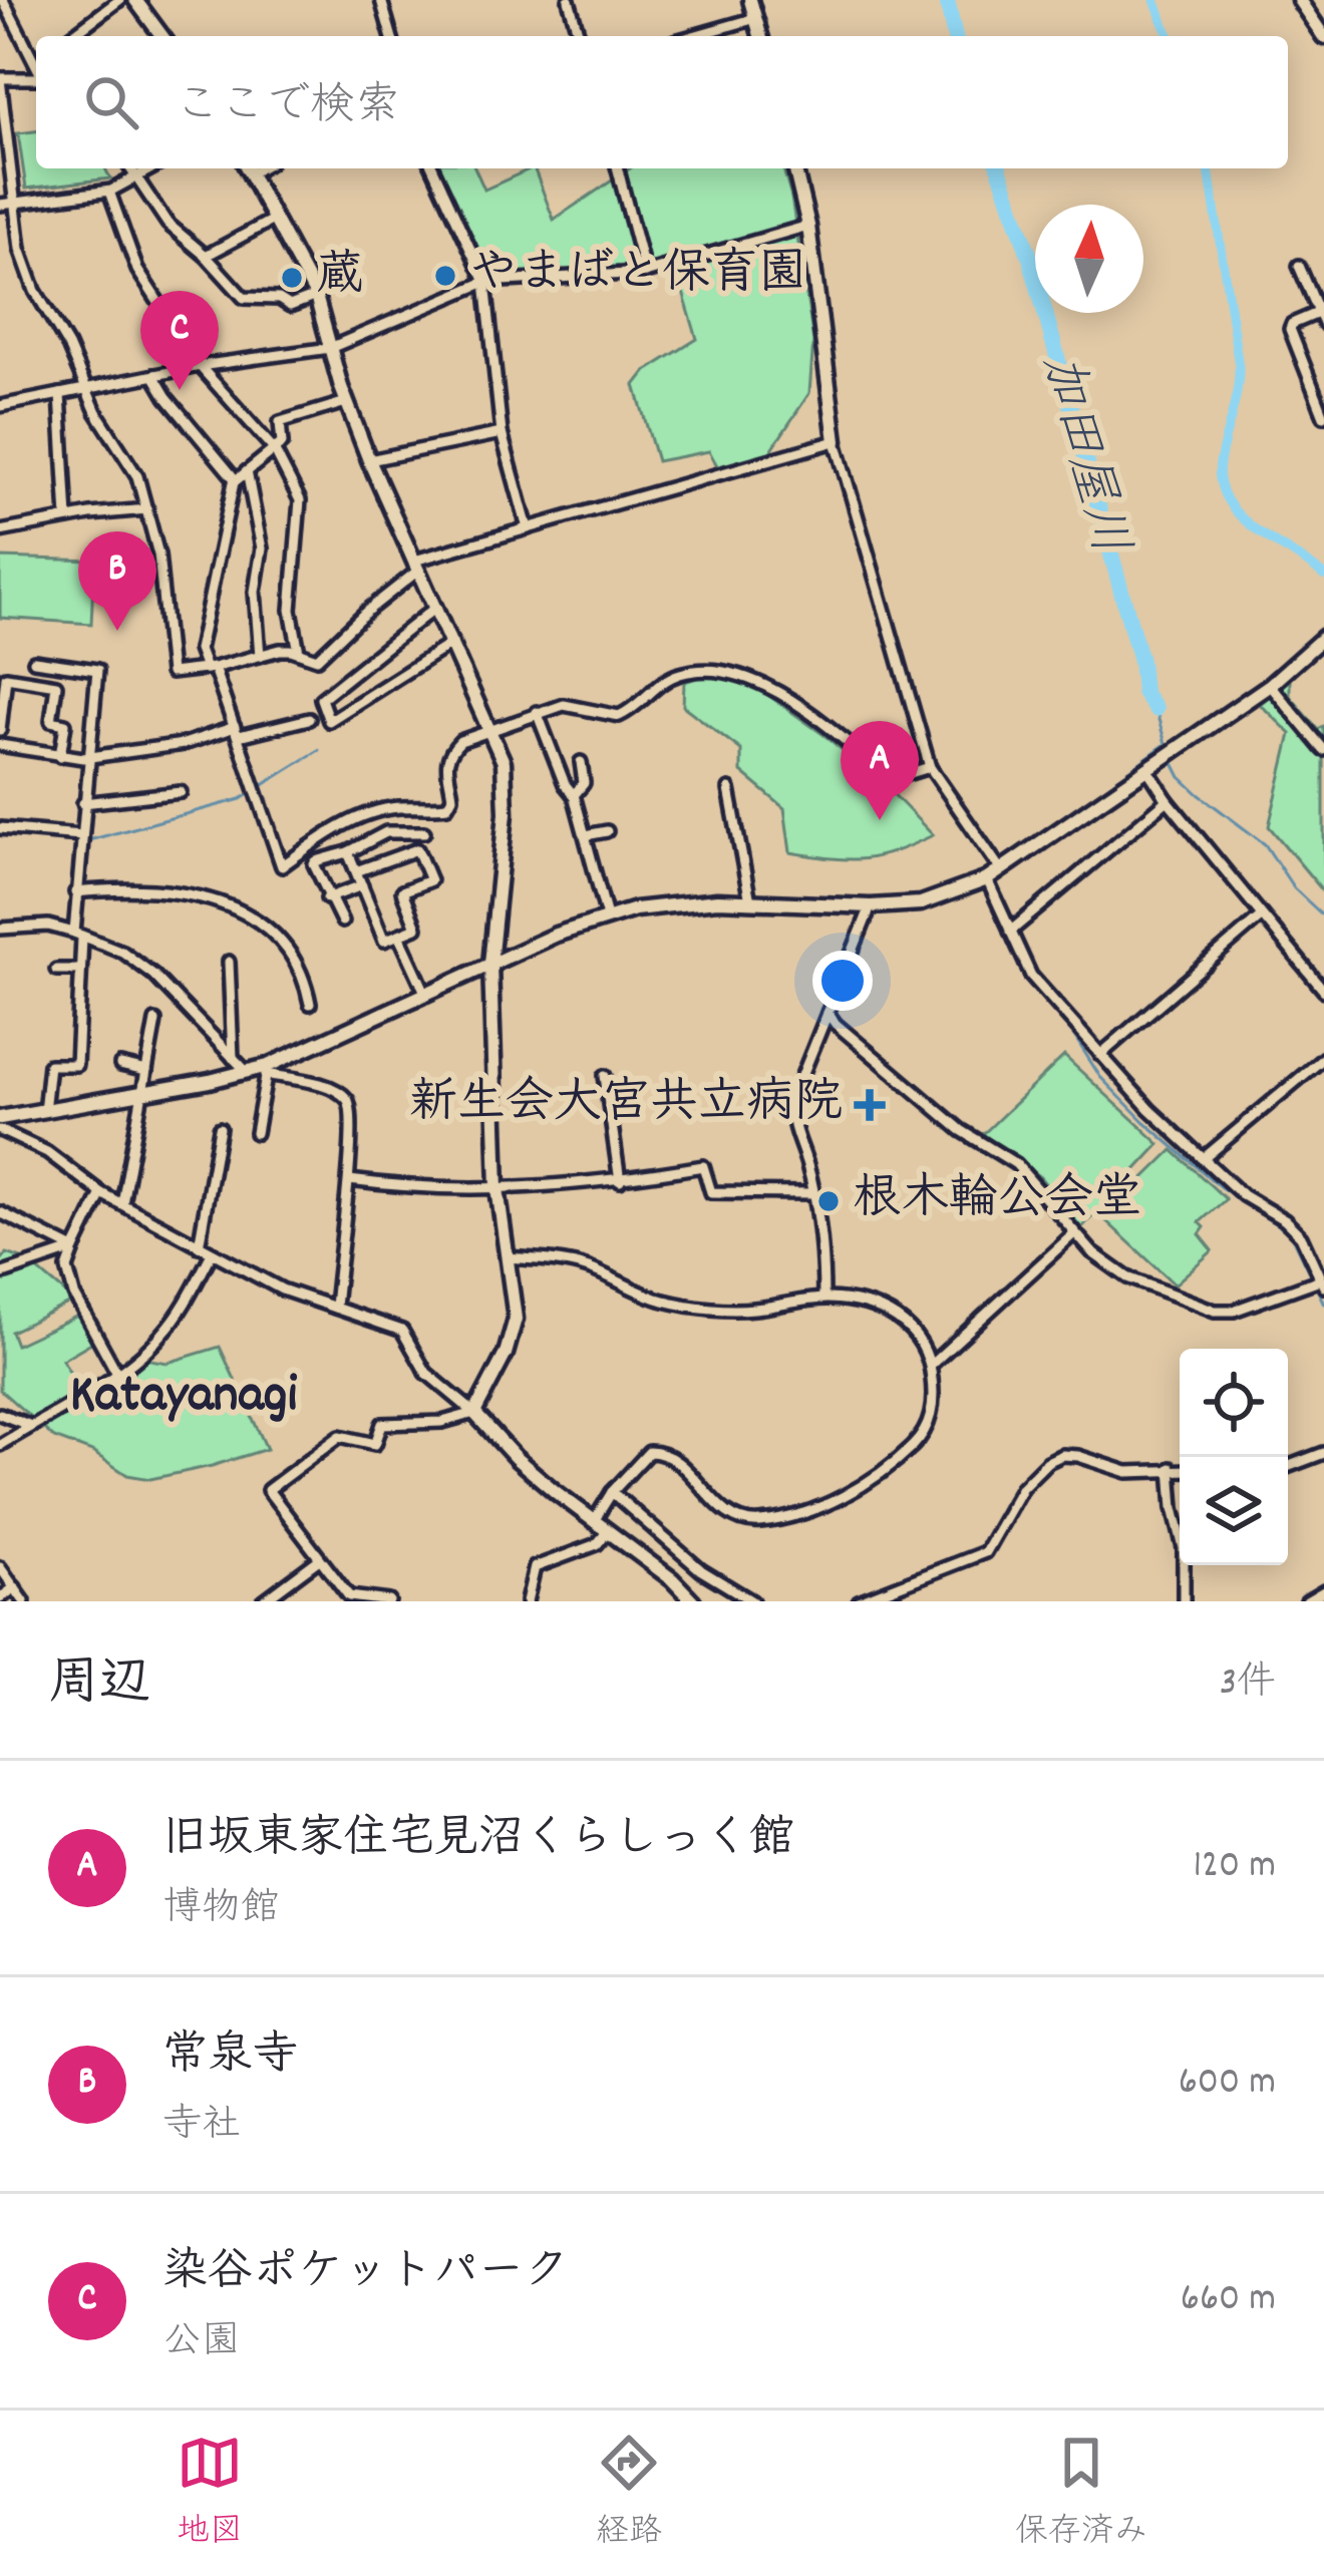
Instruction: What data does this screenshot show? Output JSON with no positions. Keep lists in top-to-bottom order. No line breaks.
{"districts":["Katayanagi"],"water":["加田屋川"],"places":{"other":["やまばと保育園","蔵","根木輪公会堂"],"health":["新生会大宮共立病院"]},"north":"top","page":{"search":"ここで検索","pins":["C","B","A"],"heading":["周辺","3件"],"list":[{"mark":"A","name":"旧坂東家住宅見沼くらしっく館","note":"博物館","value":"120 m"},{"mark":"B","name":"常泉寺","note":"寺社","value":"600 m"},{"mark":"C","name":"染谷ポケットパーク","note":"公園","value":"660 m"}],"nav":["地図","経路","保存済み"]}}
